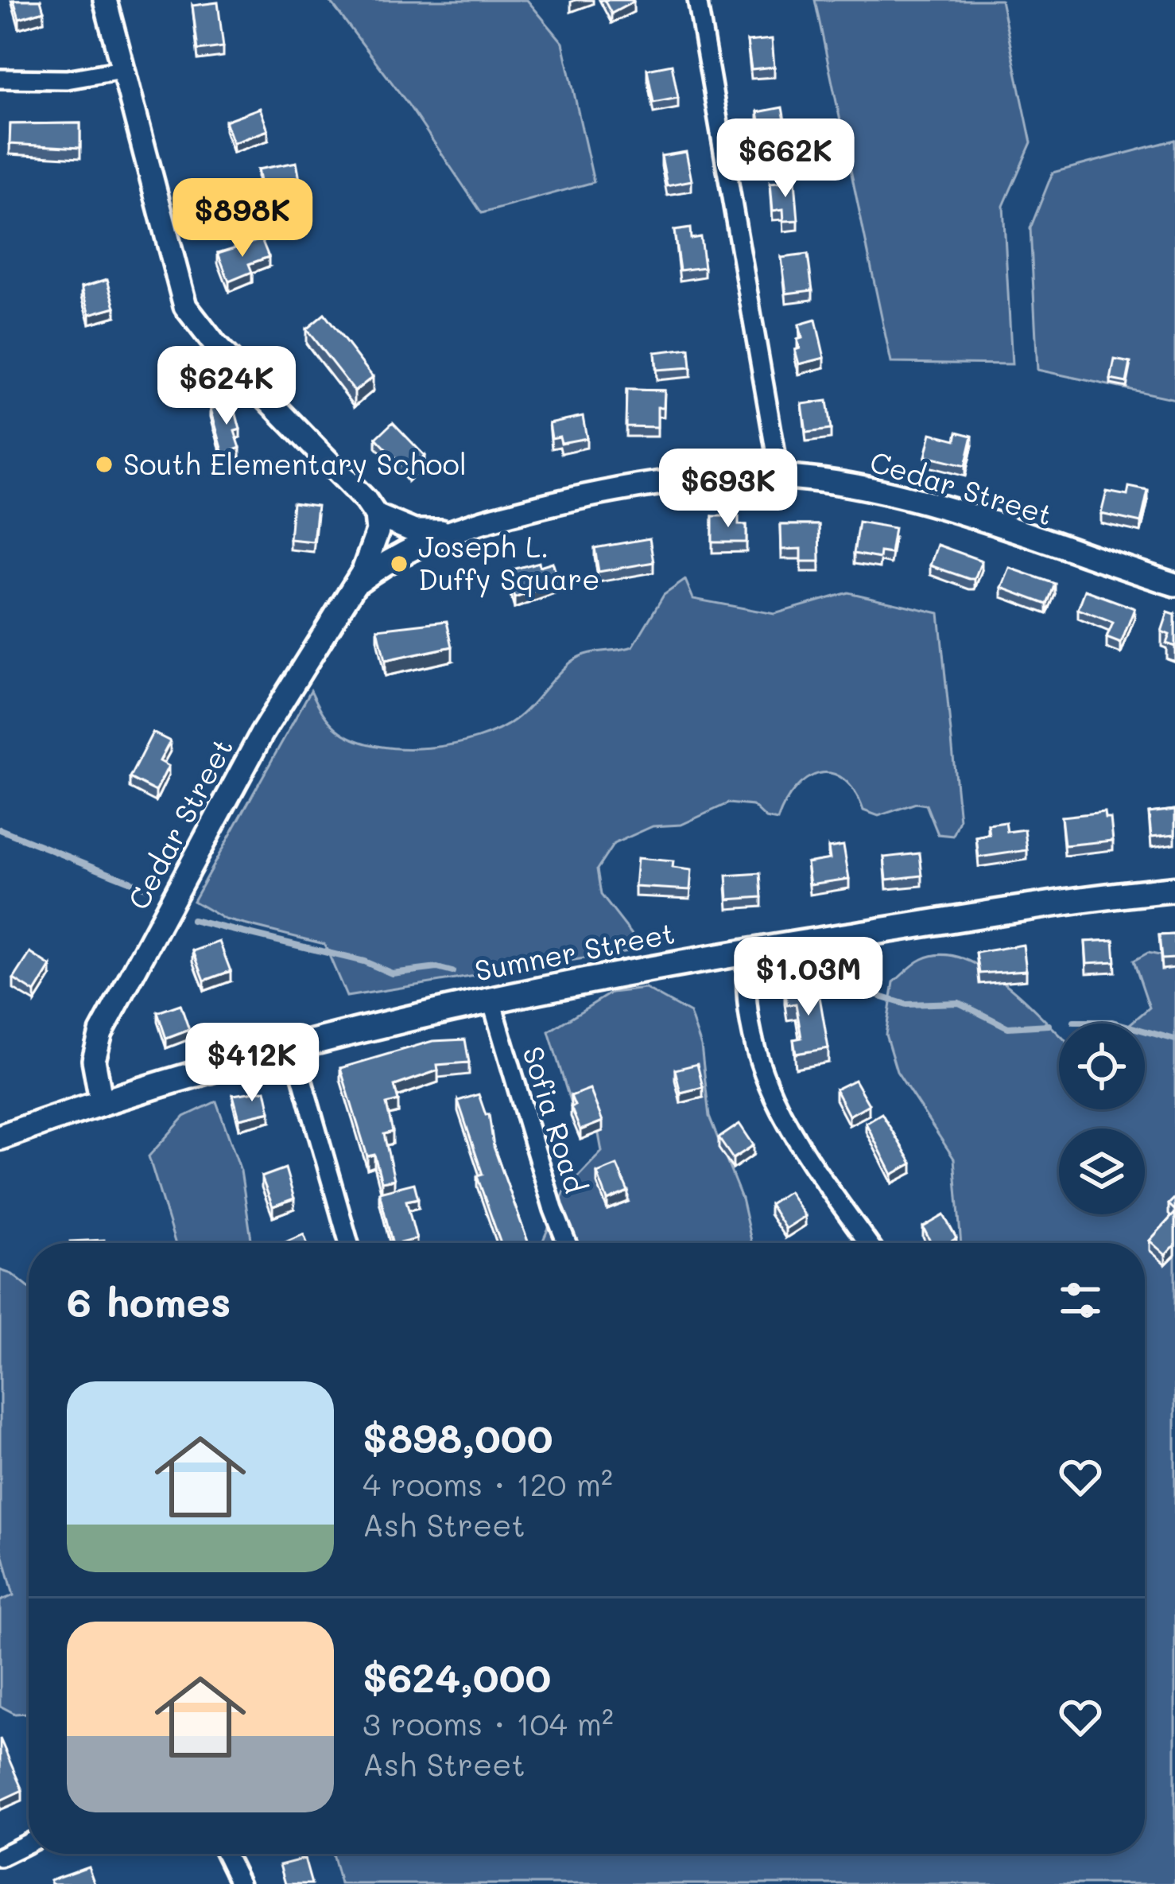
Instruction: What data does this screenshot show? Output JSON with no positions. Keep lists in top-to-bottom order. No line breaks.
{"streets":{"main road":["Sumner Street"],"street":["Cedar Street","Sofia Road"]},"crossings":[["Cedar Street","Sumner Street"],["Sumner Street","Sofia Road"]],"places":["South Elementary School","Joseph L. Duffy Square"],"page":{"price":["$662K","$898K","$624K","$693K","$1.03M","$412K"],"heading":"6 homes","list":[{"name":"$898,000","note":"4 rooms · 120 m² · Ash Street"},{"name":"$624,000","note":"3 rooms · 104 m² · Ash Street"}]}}
